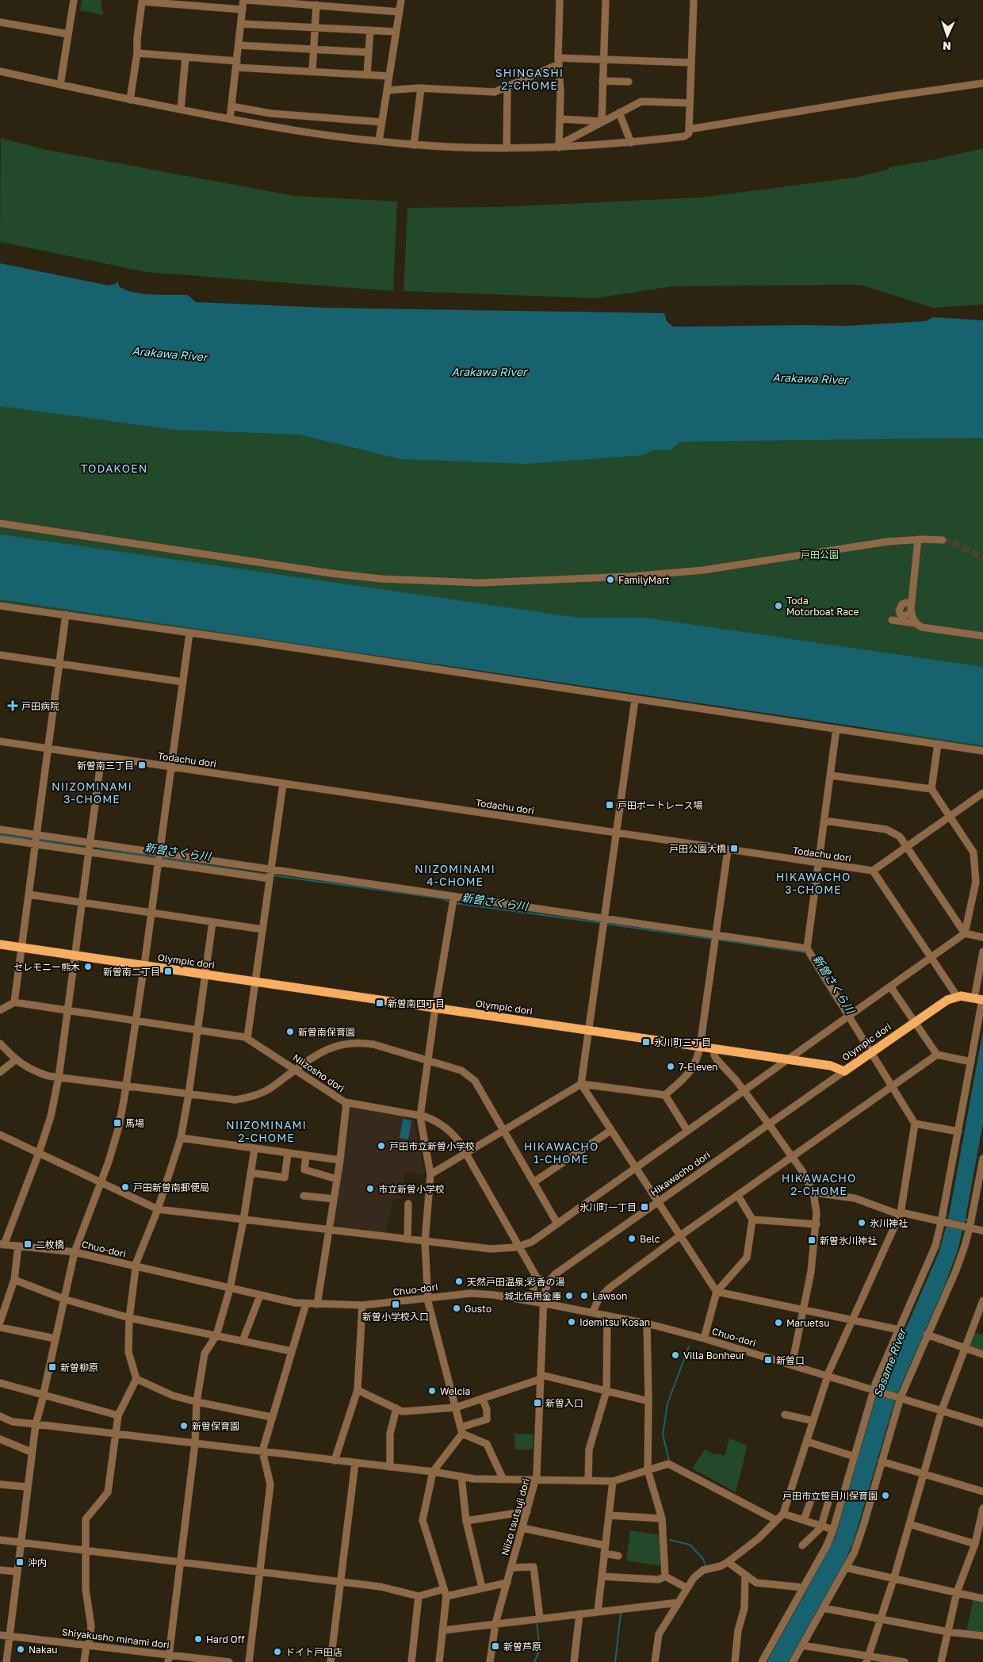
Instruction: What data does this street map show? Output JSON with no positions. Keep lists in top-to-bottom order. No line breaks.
{"streets":{"main road":["Olympic dori"],"street":["Todachu dori","Niizosho dori","Hikawacho dori","Chuo-dori","Niizo tsutsuji dori","Shiyakusho minami dori"]},"crossings":[["Olympic dori","Hikawacho dori"],["Chuo-dori","Niizo tsutsuji dori"]],"districts":["SHINGASHI 2-CHOME","TODAKOEN","NIIZOMINAMI 3-CHOME","NIIZOMINAMI 4-CHOME","HIKAWACHO 3-CHOME","NIIZOMINAMI 2-CHOME","HIKAWACHO 1-CHOME","HIKAWACHO 2-CHOME"],"water":["Arakawa River","新曽さくら川","Sasame River"],"parks":["戸田公園"],"places":{"other":["FamilyMart","Toda Motorboat Race","セレモニー熊木","新曽南保育園","7-Eleven","戸田市立新曽小学校","戸田新曽南郵便局","市立新曽小学校","氷川神社","Belc","天然戸田温泉;彩香の湯","城北信用金庫","Lawson","Gusto","Idemitsu Kosan","Maruetsu","Villa Bonheur","Welcia","新曽保育園","戸田市立笹目川保育園","Hard Off","Nakau","ドイト戸田店"],"health":["戸田病院"],"transit":["新曽南三丁目","戸田ボートレース場","戸田公園大橋","新曽南二丁目","新曽南四丁目","氷川町三丁目","馬場","氷川町一丁目","新曽氷川神社","二枚橋","新曽小学校入口","新曽口","新曽柳原","新曽入口","沖内","新曽芦原"]},"north":"bottom"}
